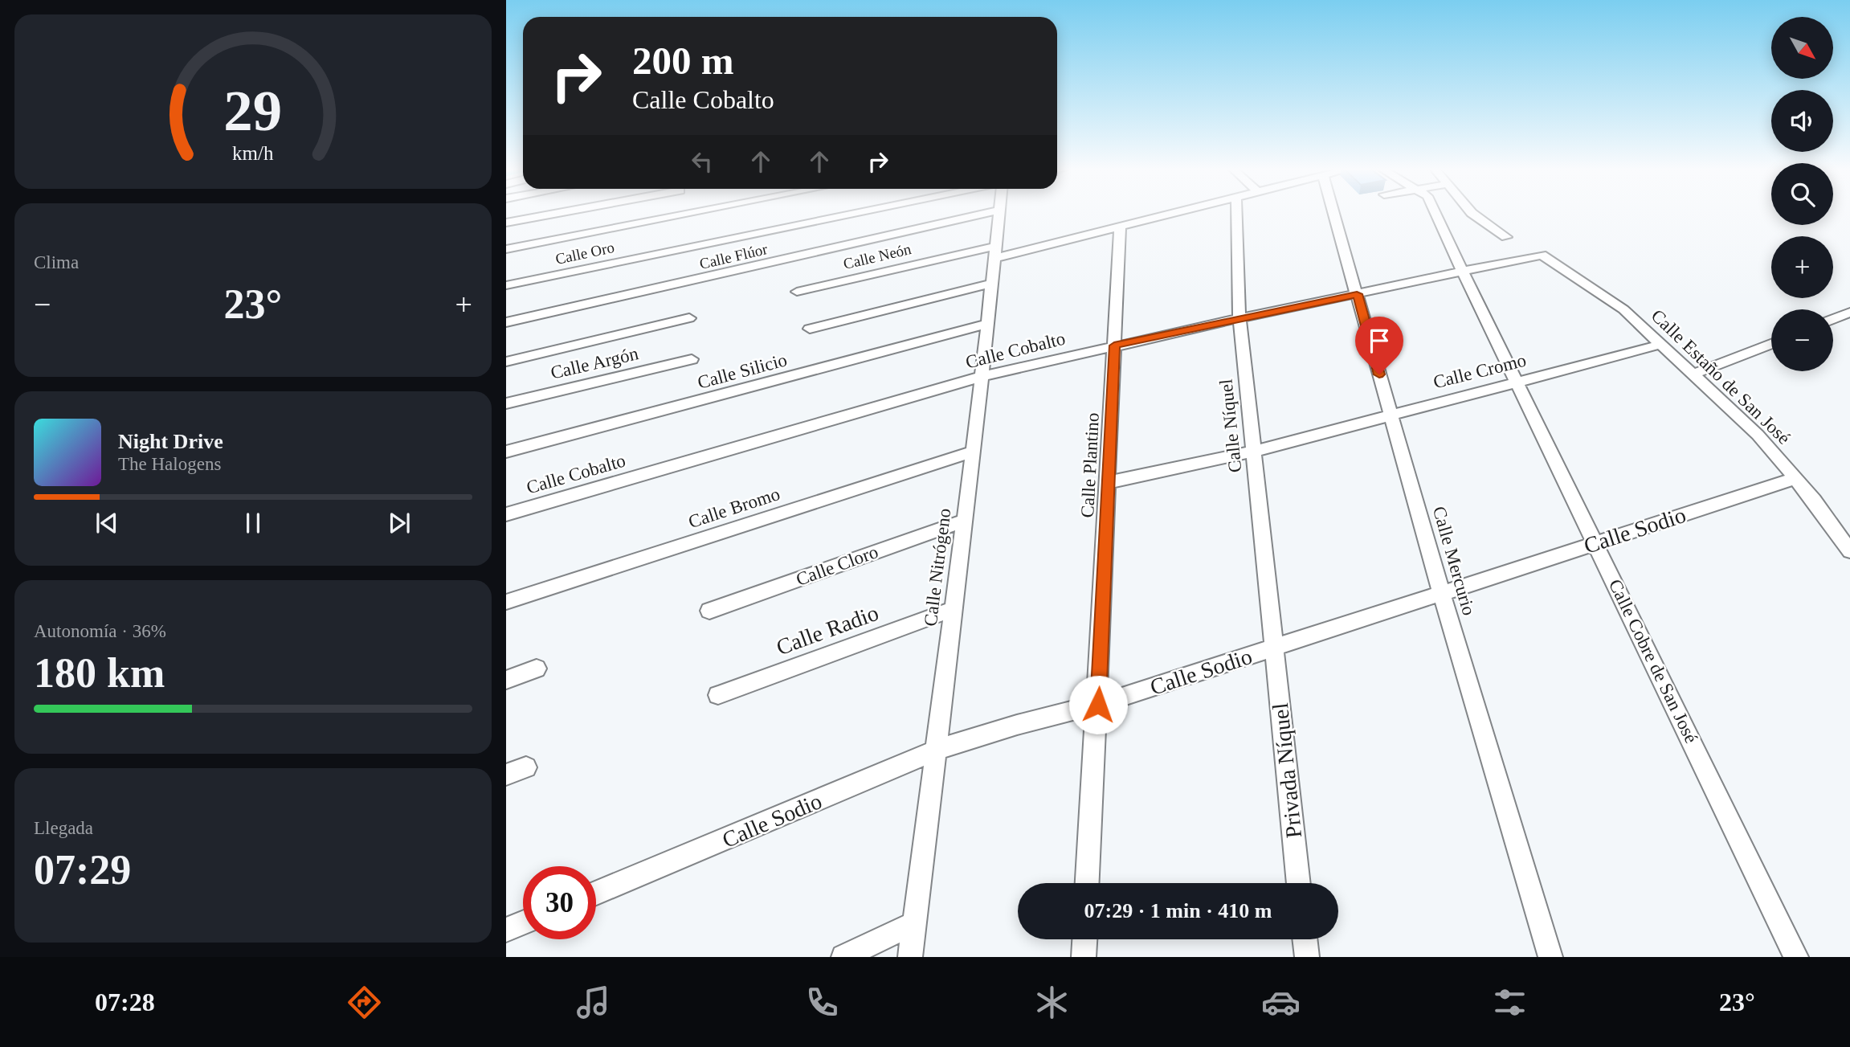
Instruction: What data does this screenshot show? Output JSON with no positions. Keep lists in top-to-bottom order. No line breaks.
{"streets":{"street":["Calle Oro","Calle Flúor","Calle Neón","Calle Cobalto","Calle Argón","Calle Silicio","Calle Cromo","Calle Estaño de San José","Calle Níquel","Calle Plantino","Calle Bromo","Calle Sodio","Calle Mercurio","Calle Cloro","Calle Nitrógeno","Calle Radio","Calle Cobre de San José","Privada Níquel"]},"crossings":[["Calle Neón","Calle Nitrógeno"],["Calle Cobalto","Calle Estaño de San José"],["Calle Cobalto","Calle Níquel"],["Calle Cobalto","Calle Plantino"],["Calle Cobalto","Calle Mercurio"],["Calle Cobalto","Calle Nitrógeno"],["Calle Cobalto","Calle Cobre de San José"],["Calle Silicio","Calle Nitrógeno"],["Calle Cromo","Calle Estaño de San José"],["Calle Cromo","Calle Níquel"],["Calle Cromo","Calle Plantino"],["Calle Cromo","Calle Mercurio"],["Calle Cromo","Calle Cobre de San José"],["Calle Estaño de San José","Calle Sodio"],["Calle Níquel","Calle Sodio"],["Calle Níquel","Privada Níquel"],["Calle Plantino","Calle Sodio"],["Calle Bromo","Calle Nitrógeno"],["Calle Sodio","Calle Mercurio"],["Calle Sodio","Calle Nitrógeno"],["Calle Sodio","Calle Cobre de San José"],["Calle Sodio","Privada Níquel"],["Calle Cloro","Calle Nitrógeno"],["Calle Nitrógeno","Calle Radio"]],"north":"bottom right","page":{"map_buttons":["+","−"],"turn":["200 m","Calle Cobalto"],"tile":["Clima",["Autonomía · 36%","180 km"],["Llegada","07:29"]],"heat":["−","23°","+"],"song":["Night Drive","The Halogens"],"limit":"30","trip":"07:29 · 1 min · 410 m","tabs":["07:28","23°"],"gauge":["29","km/h"]}}
